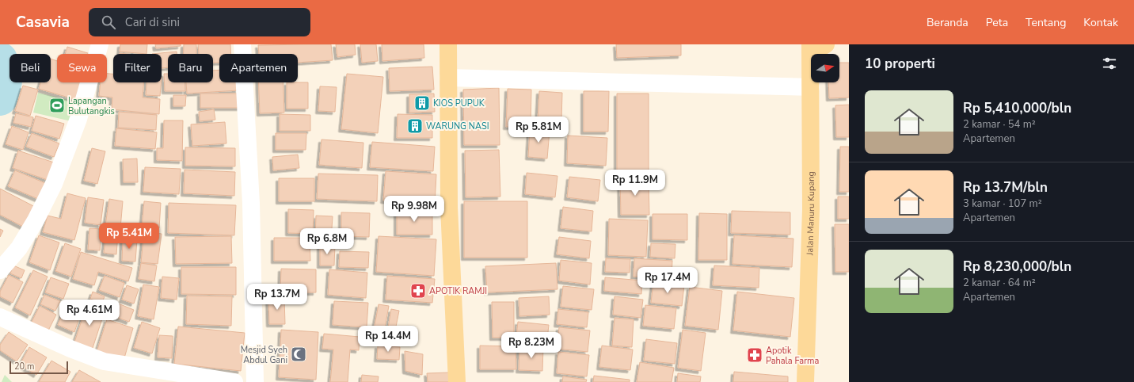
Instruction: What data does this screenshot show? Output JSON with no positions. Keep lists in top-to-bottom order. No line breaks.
{"streets":{"main road":["Jalan Manuru Kupang"]},"places":{"building":["KIOS PUPUK","WARUNG NASI"],"sports":["Lapangan Bulutangkis"],"pharmacy":["APOTIK RAMJI","Apotik Pahala Farma"],"mosque":["Mesjid Syeh Abdul Gani"]},"scale_bar":"20 m","north":"right","page":{"header":"Casavia","search":"Cari di sini","nav":["Beranda","Peta","Tentang","Kontak"],"heading":"10 properti","chip":["Beli","Sewa","Filter","Baru","Apartemen"],"list":[{"name":"Rp 5,410,000/bln","note":"2 kamar · 54 m² · Apartemen"},{"name":"Rp 13.7M/bln","note":"3 kamar · 107 m² · Apartemen"},{"name":"Rp 8,230,000/bln","note":"2 kamar · 64 m² · Apartemen"}],"price":["Rp 5.81M","Rp 11.9M","Rp 9.98M","Rp 5.41M","Rp 6.8M","Rp 17.4M","Rp 13.7M","Rp 4.61M","Rp 14.4M","Rp 8.23M"],"scale":"20 m"}}
